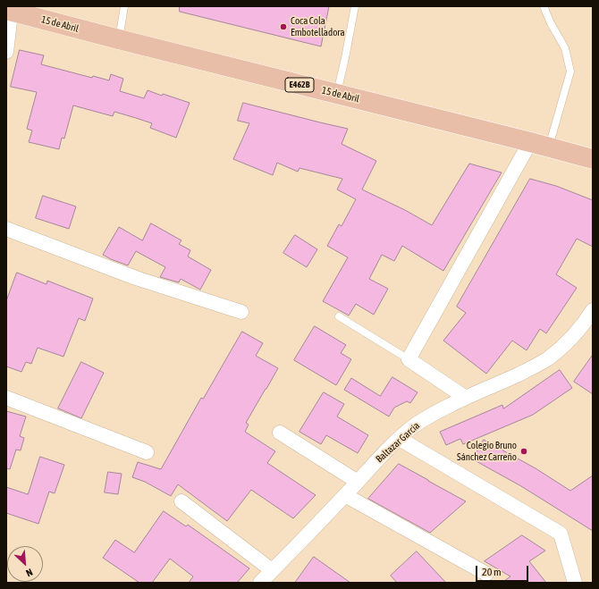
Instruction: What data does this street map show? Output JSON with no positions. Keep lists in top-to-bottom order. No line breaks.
{"streets":{"main road":["15 de Abril","E462B"],"street":["Baltazar Garcia"]},"places":["Coca Cola Embotelladora","Colegio Bruno Sánchez Carreño"],"scale_bar":"20 m","north":"bottom right"}
